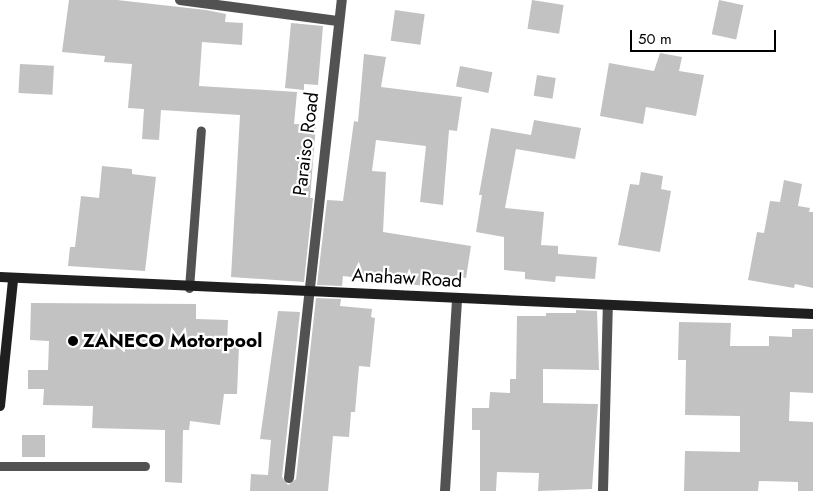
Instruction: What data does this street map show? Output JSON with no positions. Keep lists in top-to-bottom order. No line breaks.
{"streets":{"street":["Paraiso Road","Anahaw Road"]},"crossings":[["Paraiso Road","Anahaw Road"]],"places":["ZANECO Motorpool"],"scale_bar":"50 m"}
